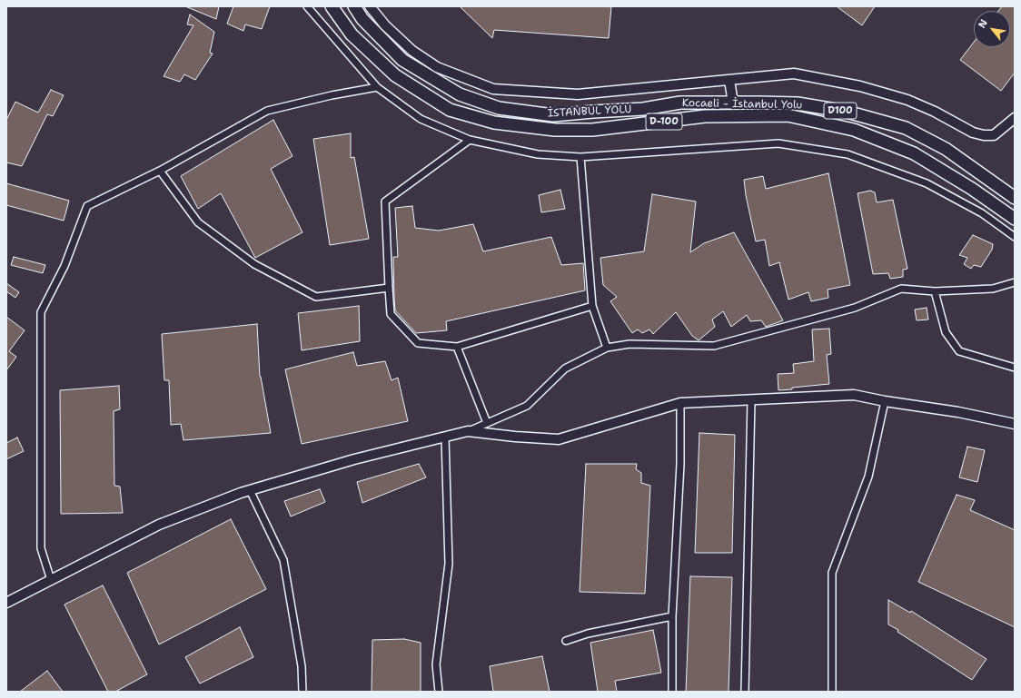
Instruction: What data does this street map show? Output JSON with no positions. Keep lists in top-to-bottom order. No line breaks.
{"streets":{"highway":["Kocaeli - İstanbul Yolu","D100","İSTANBUL YOLU","D-100"]},"crossings":[["Kocaeli - İstanbul Yolu","İSTANBUL YOLU"]],"north":"top left"}
